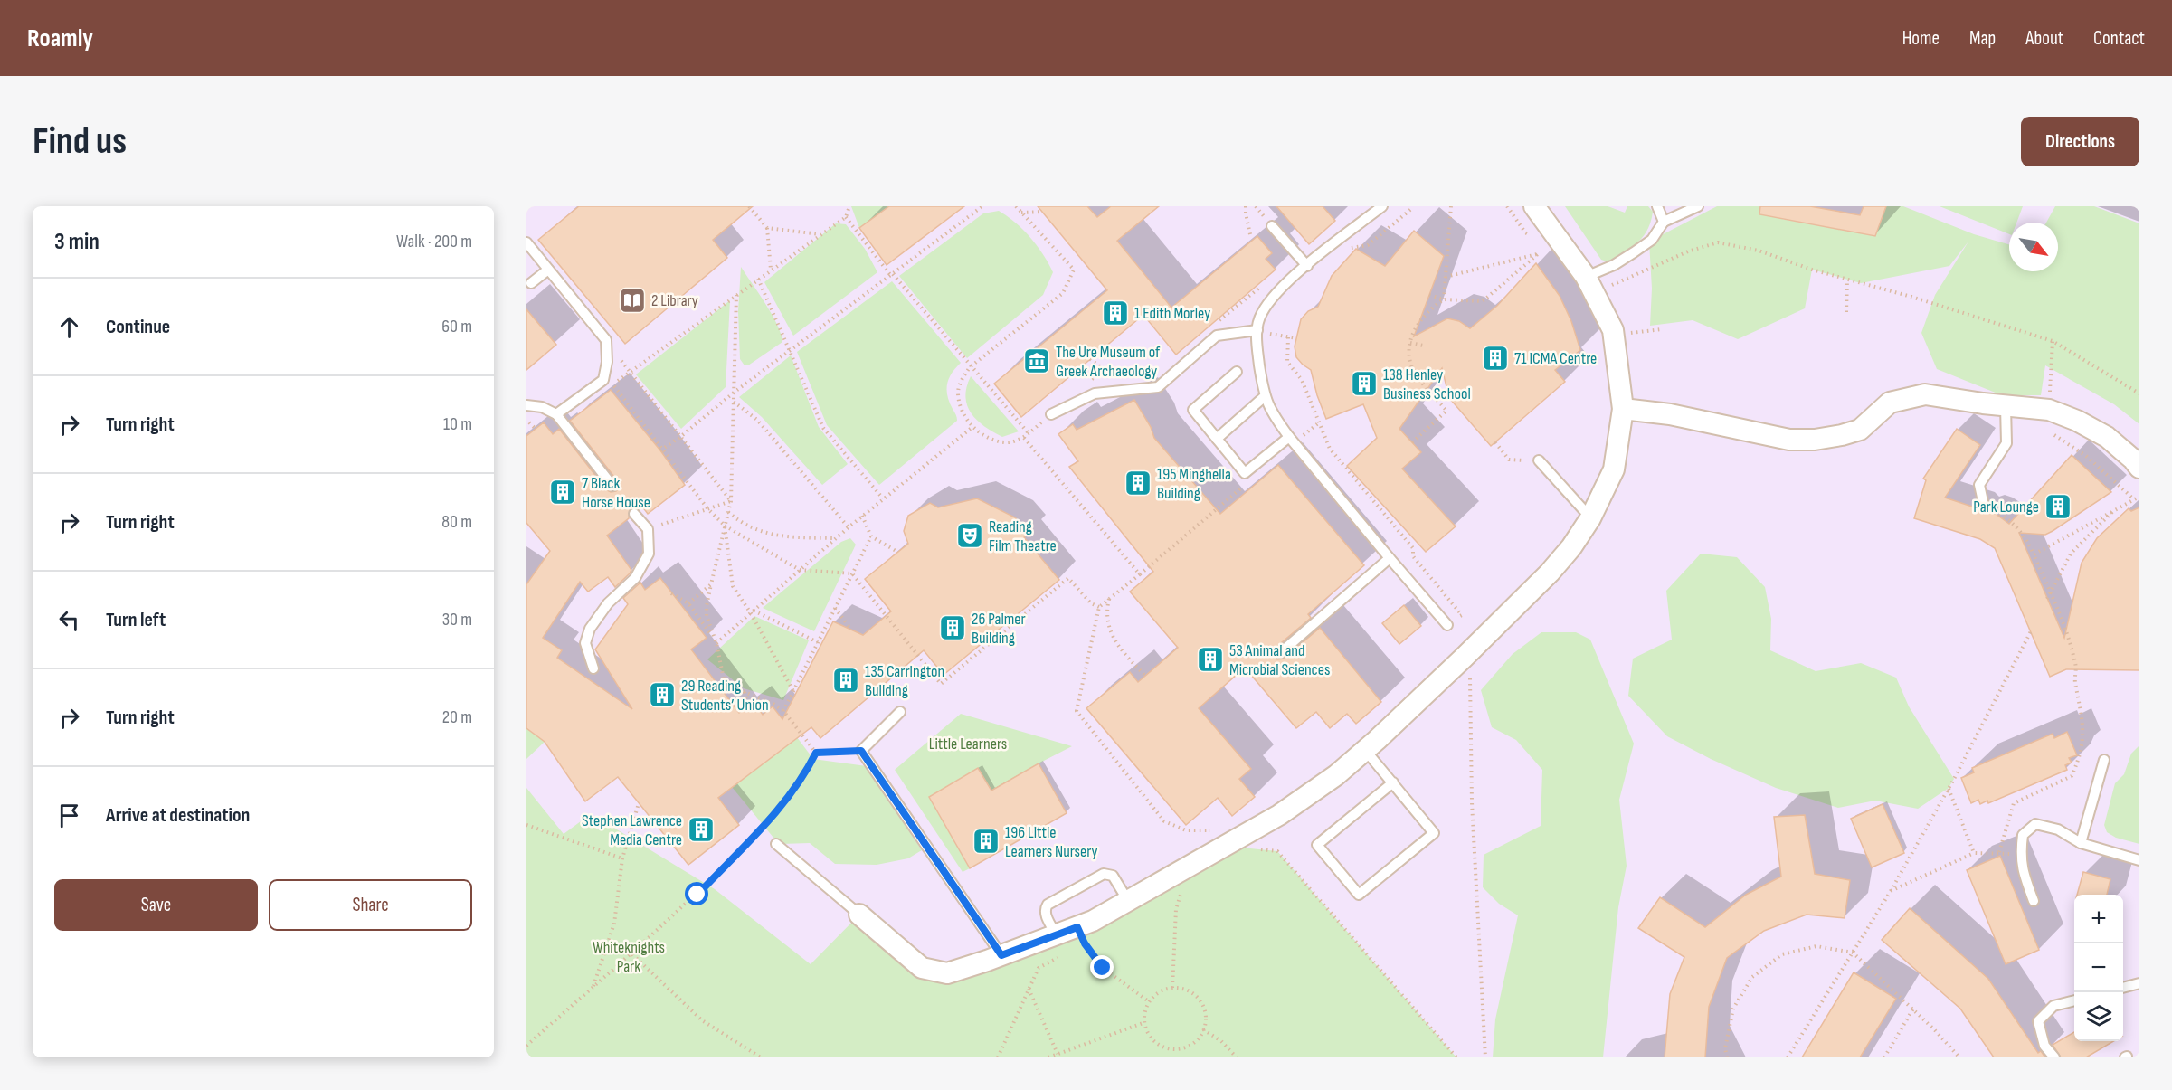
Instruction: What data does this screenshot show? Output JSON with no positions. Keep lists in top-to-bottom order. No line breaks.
{"parks":["Little Learners","Whiteknights Park"],"places":{"library":["2 Library"],"building":["1 Edith Morley","71 ICMA Centre","138 Henley Business School","195 Minghella Building","7 Black Horse House","Park Lounge","26 Palmer Building","53 Animal and Microbial Sciences","135 Carrington Building","29 Reading Students’ Union","Stephen Lawrence Media Centre","196 Little Learners Nursery"],"museum":["The Ure Museum of Greek Archaeology"],"theatre":["Reading Film Theatre"]},"north":"bottom right","page":{"header":"Roamly","nav":["Home","Map","About","Contact"],"buttons":["Directions",["Save","Share"]],"title":"Find us","heading":["3 min","Walk · 200 m"],"list":[["Continue","60 m"],["Turn right","10 m"],["Turn right","80 m"],["Turn left","30 m"],["Turn right","20 m"],"Arrive at destination"],"map_buttons":["+","−"]}}
